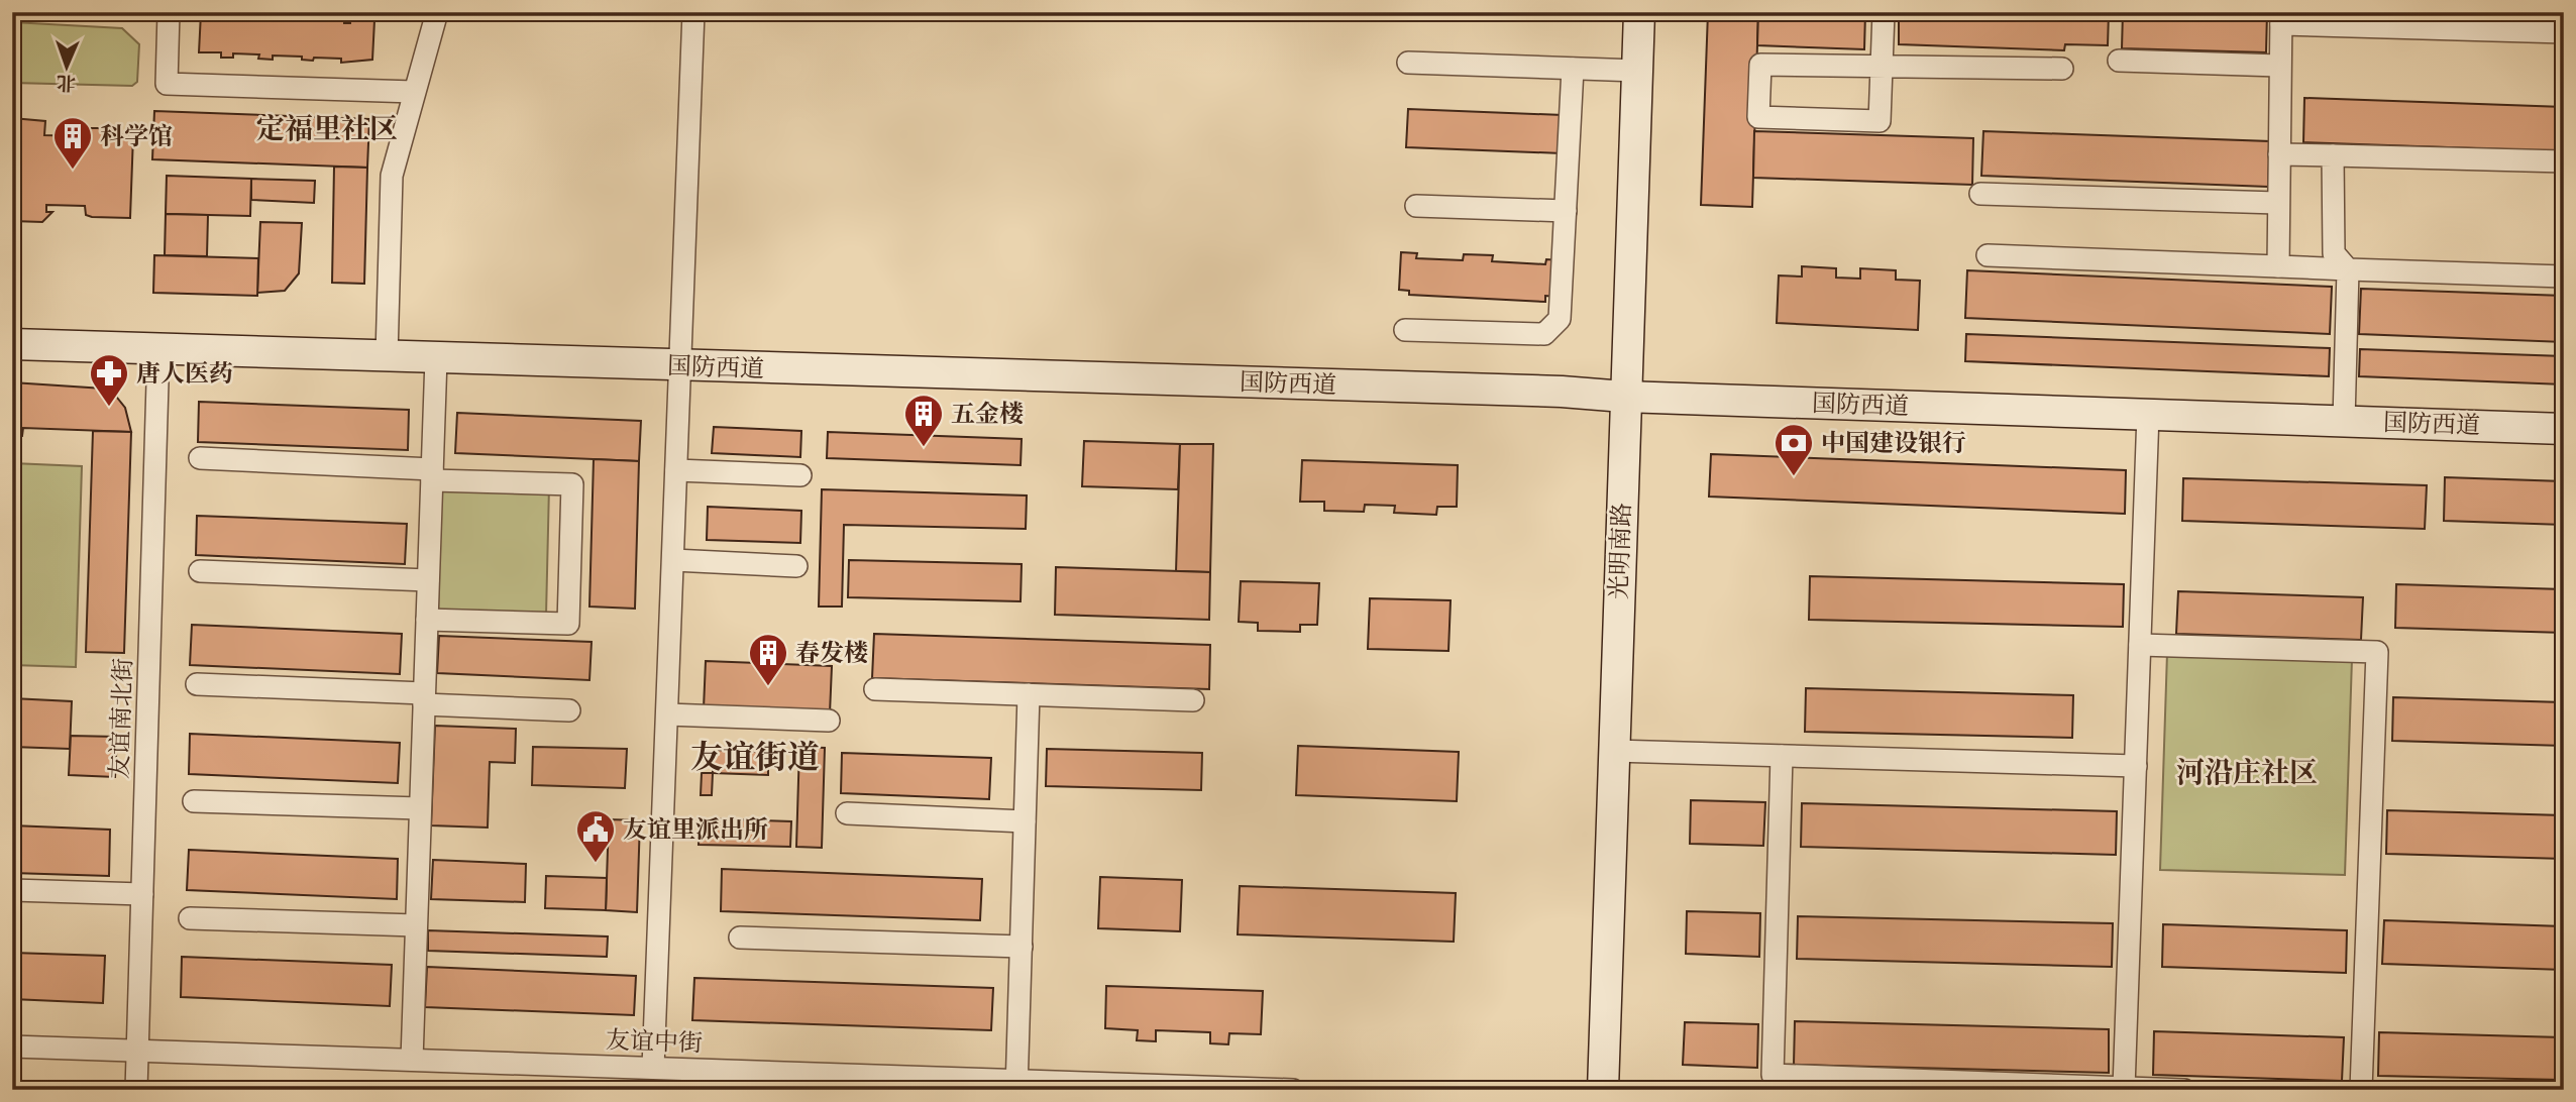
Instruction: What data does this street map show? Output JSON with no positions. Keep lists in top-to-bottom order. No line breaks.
{"streets":{"street":["国防西道","光明南路","友谊南北街","友谊中街"]},"crossings":[["国防西道","光明南路"],["国防西道","友谊南北街"],["友谊南北街","友谊中街"]],"districts":["定福里社区","友谊街道","河沿庄社区"],"places":{"building":["科学馆","五金楼","春发楼"],"pharmacy":["唐人医药"],"bank":["中国建设银行"],"public building":["友谊里派出所"]},"north":"bottom"}
